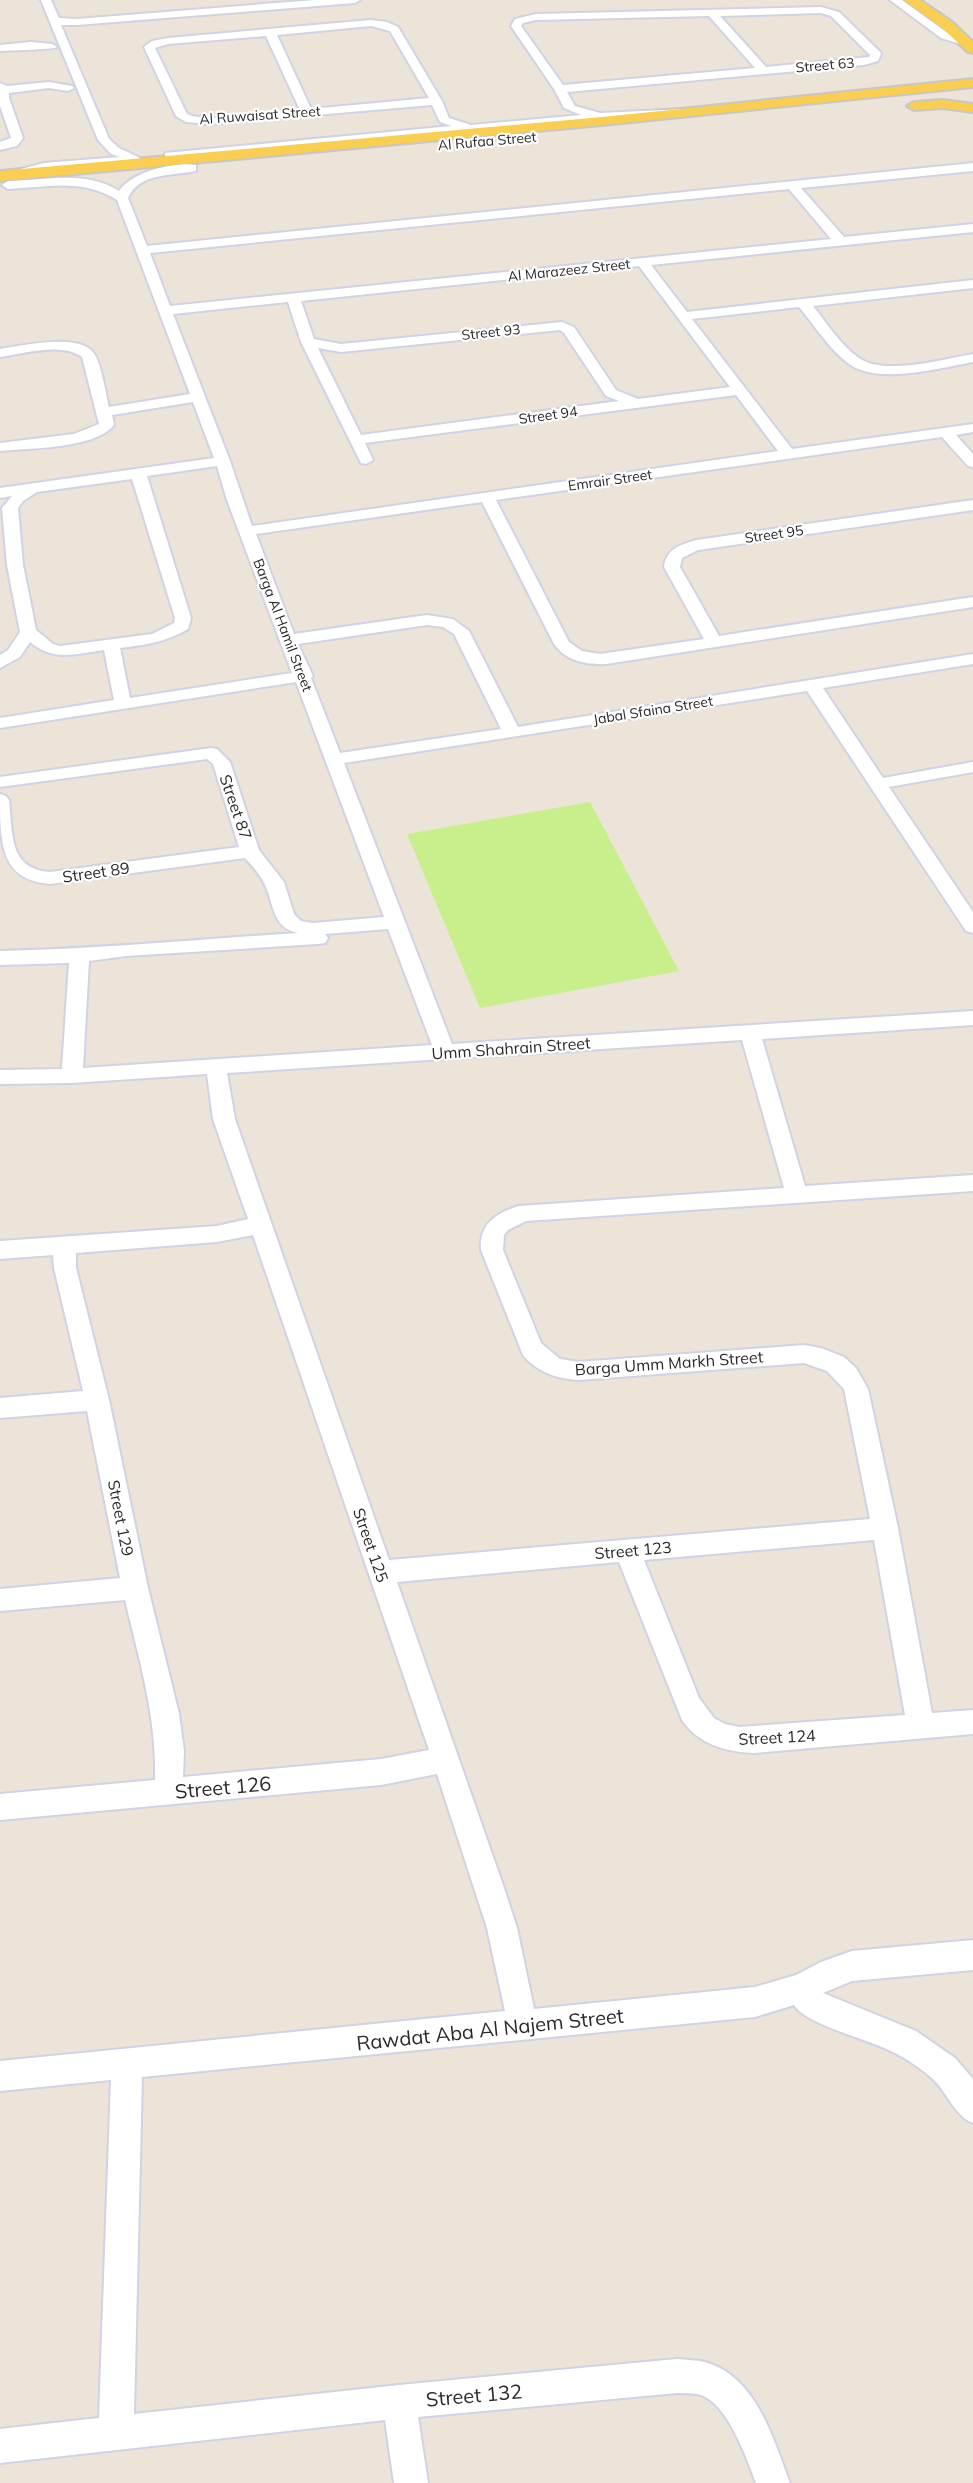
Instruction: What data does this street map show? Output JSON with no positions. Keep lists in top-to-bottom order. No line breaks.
{"streets":{"main road":["Al Rufaa Street"],"street":["Street 63","Al Ruwaisat Street","Al Marazeez Street","Street 93","Street 94","Emrair Street","Street 95","Barga Al Hamil Street","Jabal Sfaina Street","Street 87","Street 89","Umm Shahrain Street","Barga Umm Markh Street","Street 129","Street 125","Street 123","Street 124","Street 126","Rawdat Aba Al Najem Street","Street 132"]},"crossings":[["Al Marazeez Street","Barga Al Hamil Street"],["Street 93","Street 94"],["Emrair Street","Barga Al Hamil Street"],["Barga Al Hamil Street","Jabal Sfaina Street"],["Barga Al Hamil Street","Street 87"],["Barga Al Hamil Street","Umm Shahrain Street"],["Street 87","Street 89"],["Umm Shahrain Street","Street 125"],["Barga Umm Markh Street","Street 123"],["Barga Umm Markh Street","Street 124"],["Street 129","Street 126"],["Street 125","Street 123"],["Street 125","Street 126"],["Street 125","Rawdat Aba Al Najem Street"],["Street 123","Street 124"]]}
